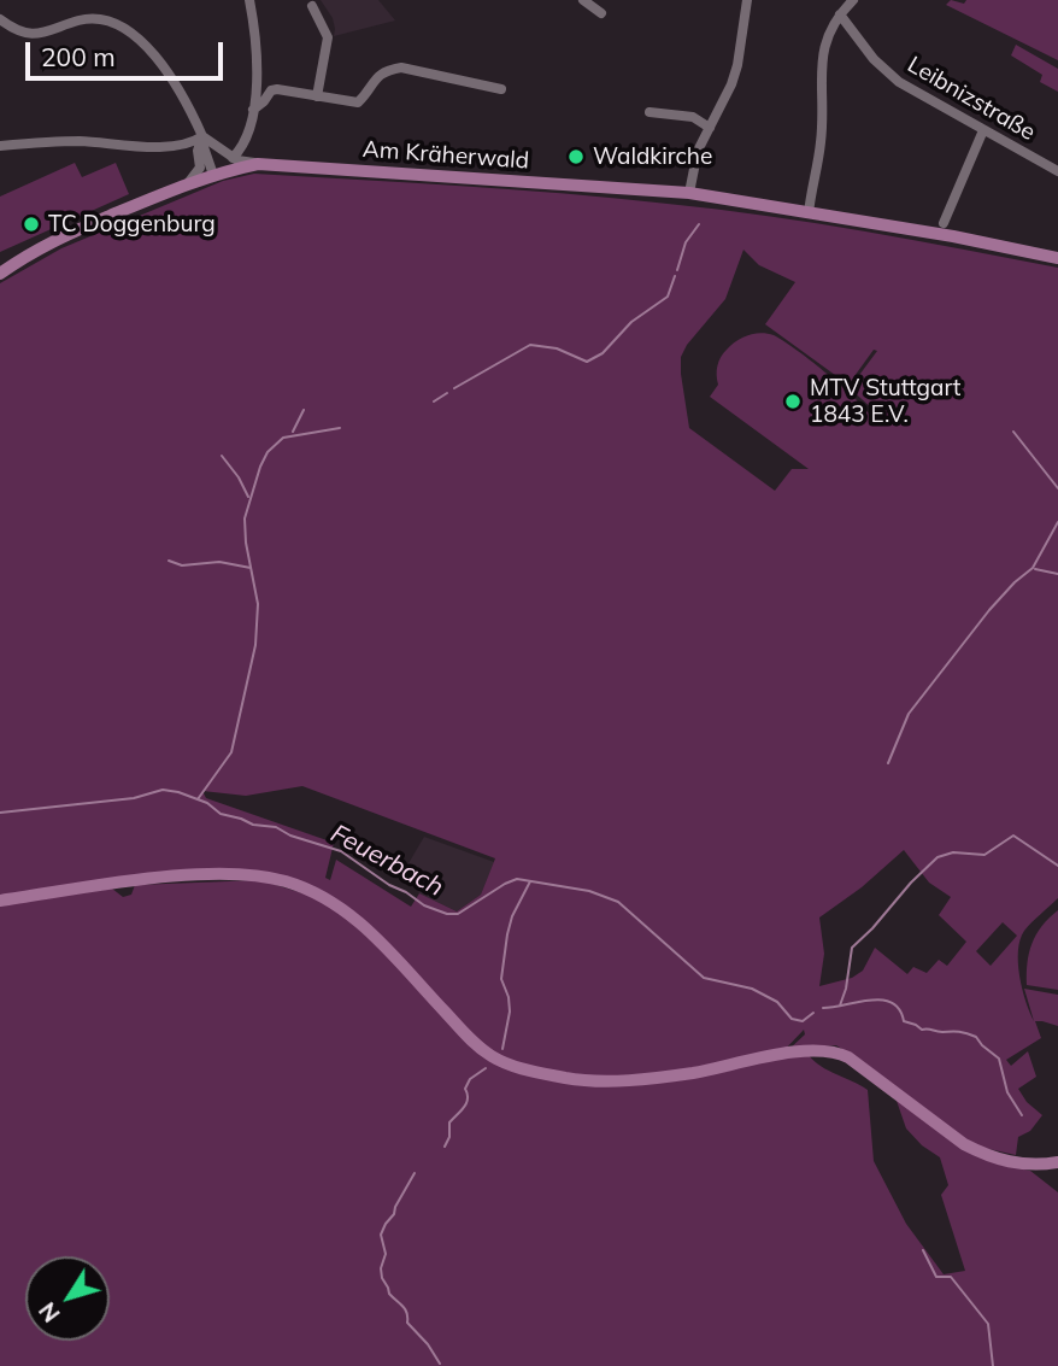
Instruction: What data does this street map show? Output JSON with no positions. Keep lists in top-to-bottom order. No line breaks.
{"streets":{"main road":["Am Kräherwald"],"street":["Leibnizstraße"]},"water":["Feuerbach"],"places":["Waldkirche","TC Doggenburg","MTV Stuttgart 1843 E.V."],"scale_bar":"200 m","north":"bottom left"}
